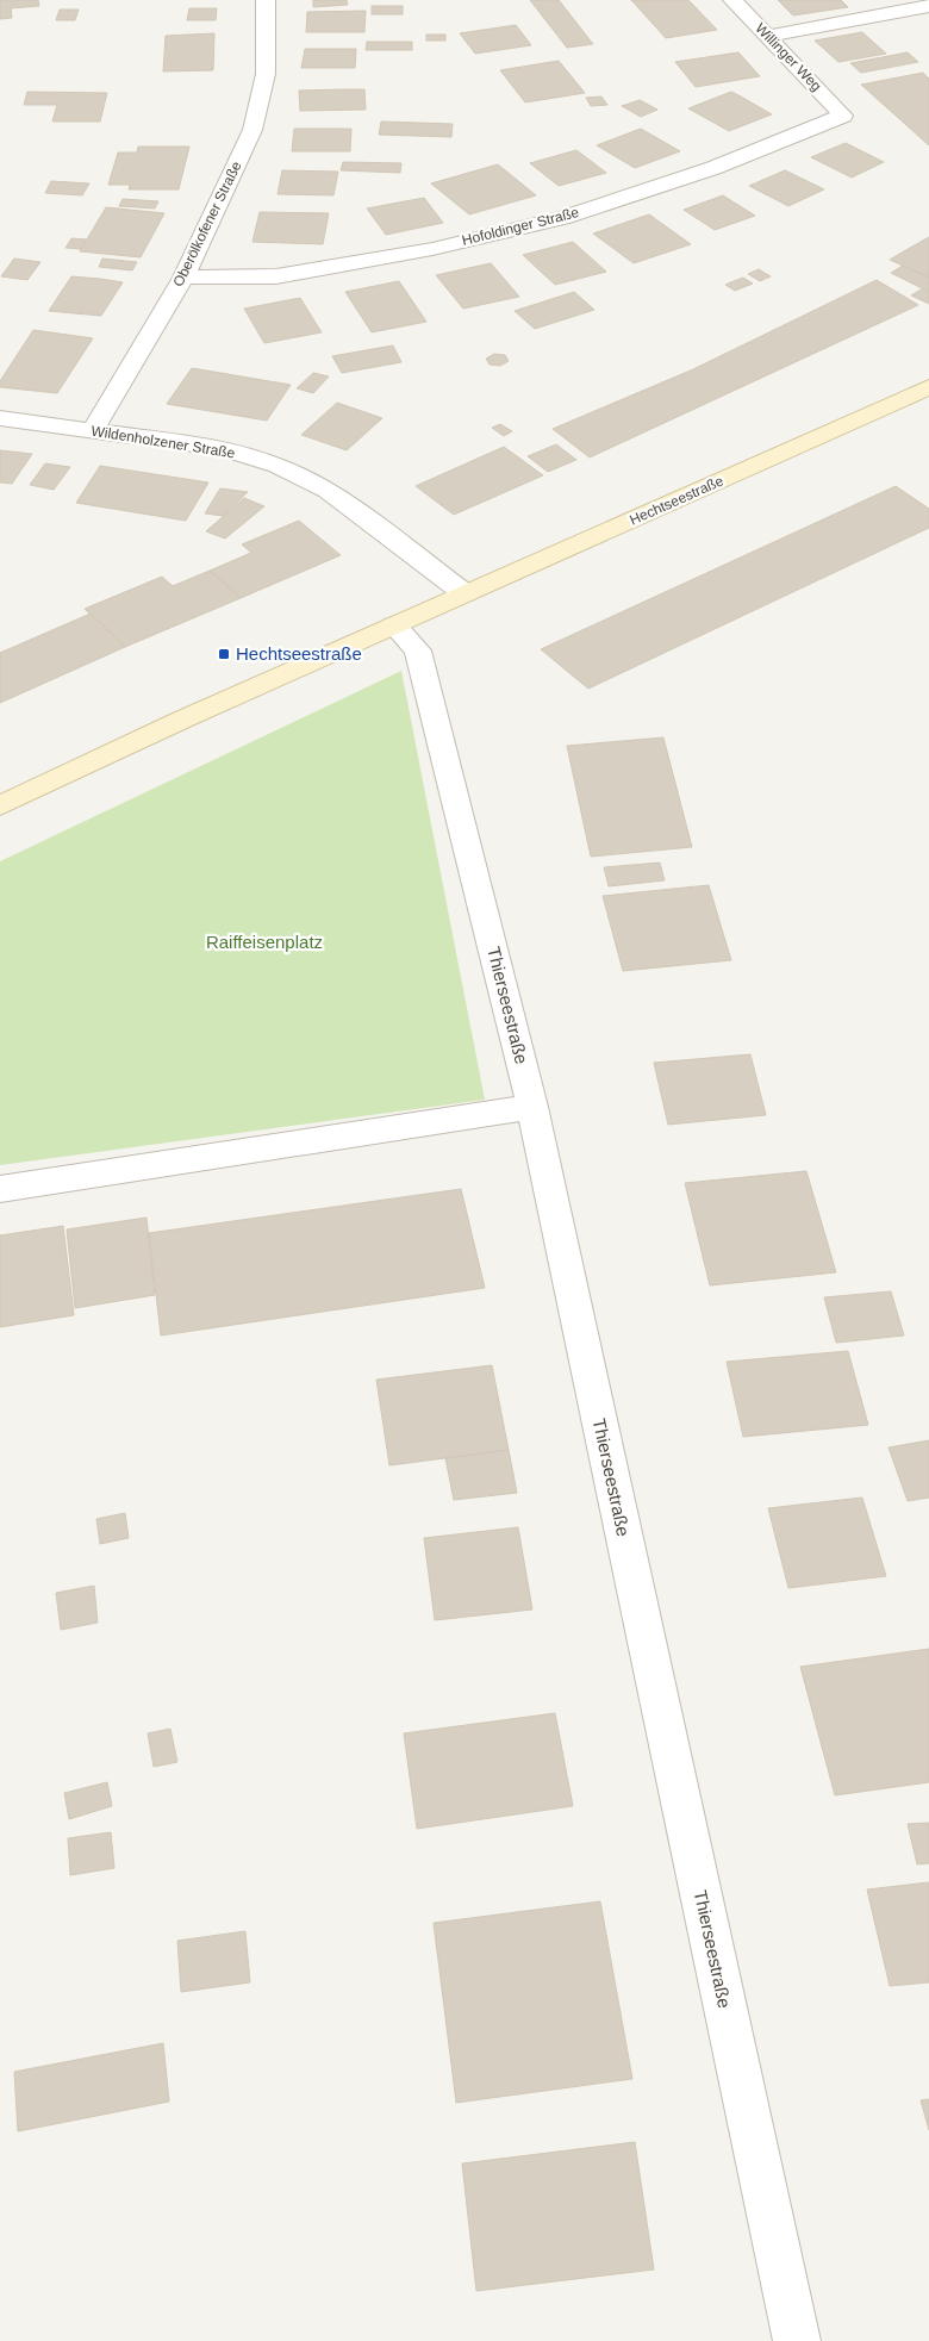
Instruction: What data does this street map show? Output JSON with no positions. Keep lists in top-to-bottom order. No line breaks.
{"streets":{"street":["Willinger Weg","Oberölkofener Straße","Hofoldinger Straße","Wildenholzener Straße","Hechtseestraße","Thierseestraße"]},"crossings":[["Willinger Weg","Hofoldinger Straße"],["Oberölkofener Straße","Hofoldinger Straße"],["Oberölkofener Straße","Wildenholzener Straße"],["Wildenholzener Straße","Hechtseestraße"],["Hechtseestraße","Thierseestraße"]],"parks":["Raiffeisenplatz"],"places":{"transit":["Hechtseestraße"]}}
